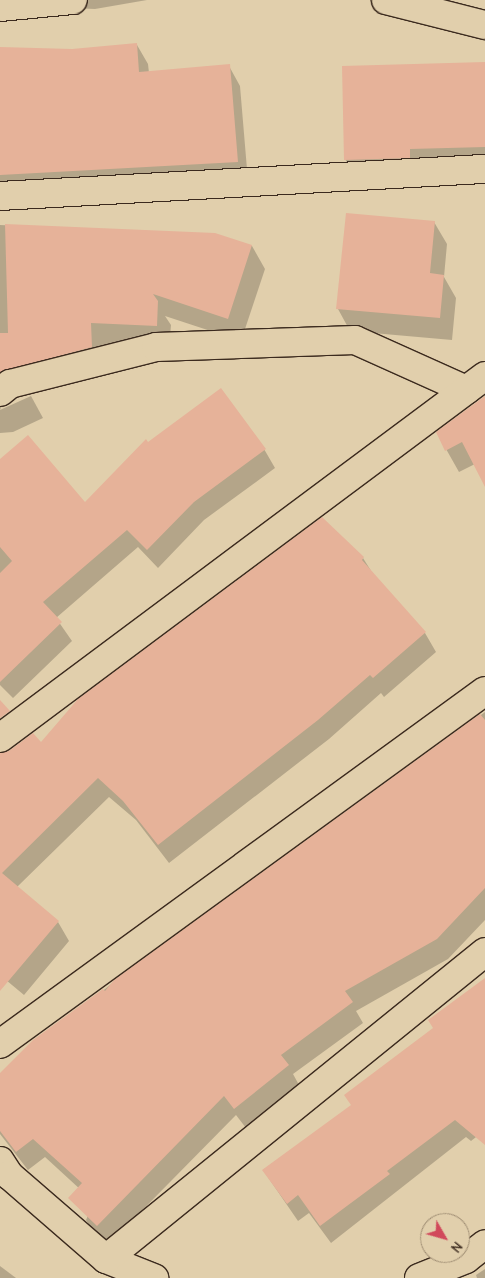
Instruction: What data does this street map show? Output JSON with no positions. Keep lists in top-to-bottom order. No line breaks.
{"north":"bottom right"}
